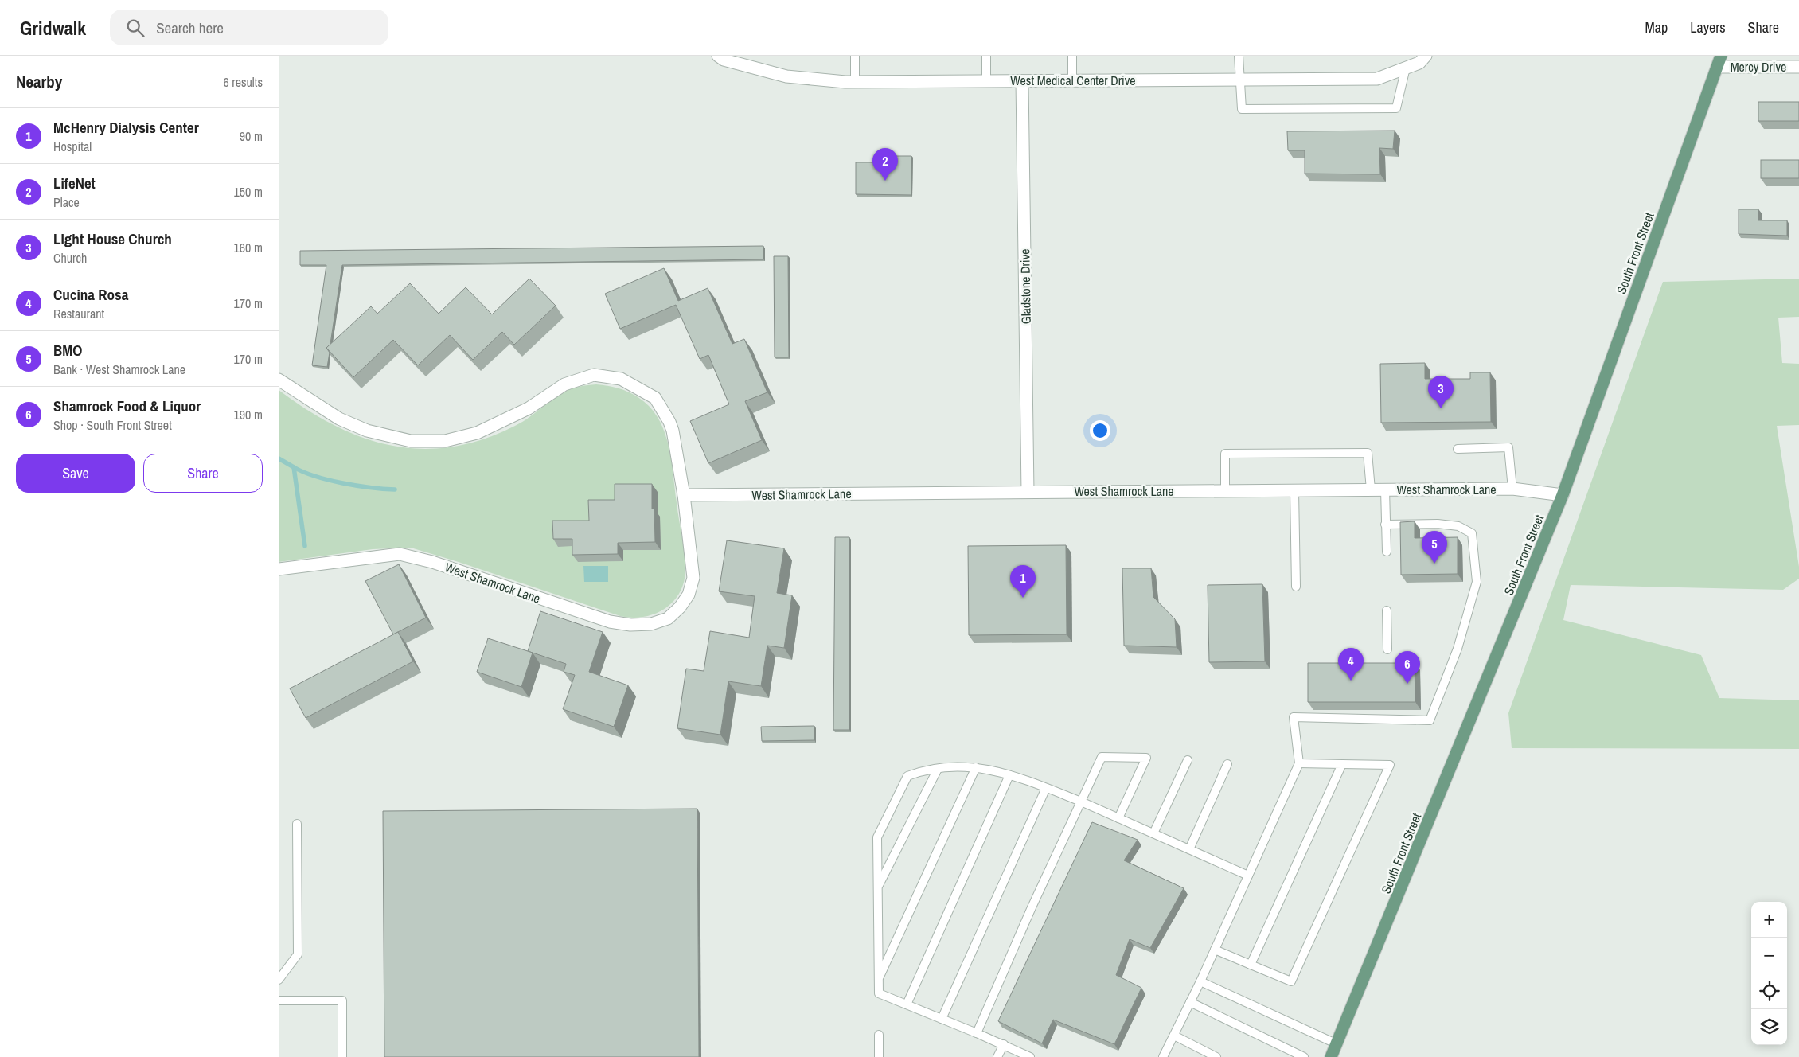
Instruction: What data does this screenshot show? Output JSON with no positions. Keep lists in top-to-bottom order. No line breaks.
{"streets":{"main road":["South Front Street"],"street":["Mercy Drive","West Medical Center Drive","Gladstone Drive","West Shamrock Lane"]},"crossings":[["Mercy Drive","South Front Street"],["West Medical Center Drive","Gladstone Drive"],["South Front Street","West Shamrock Lane"],["Gladstone Drive","West Shamrock Lane"]],"page":{"header":"Gridwalk","search":"Search here","nav":["Map","Layers","Share"],"heading":["Nearby","6 results"],"list":[{"mark":"1","name":"McHenry Dialysis Center","note":"Hospital","value":"90 m"},{"mark":"2","name":"LifeNet","note":"Place","value":"150 m"},{"mark":"3","name":"Light House Church","note":"Church","value":"160 m"},{"mark":"4","name":"Cucina Rosa","note":"Restaurant","value":"170 m"},{"mark":"5","name":"BMO","note":"Bank · West Shamrock Lane","value":"170 m"},{"mark":"6","name":"Shamrock Food & Liquor","note":"Shop · South Front Street","value":"190 m"}],"pins":["2","3","5","1","4","6"],"buttons":["Save","Share"],"map_buttons":["+","−"]}}
